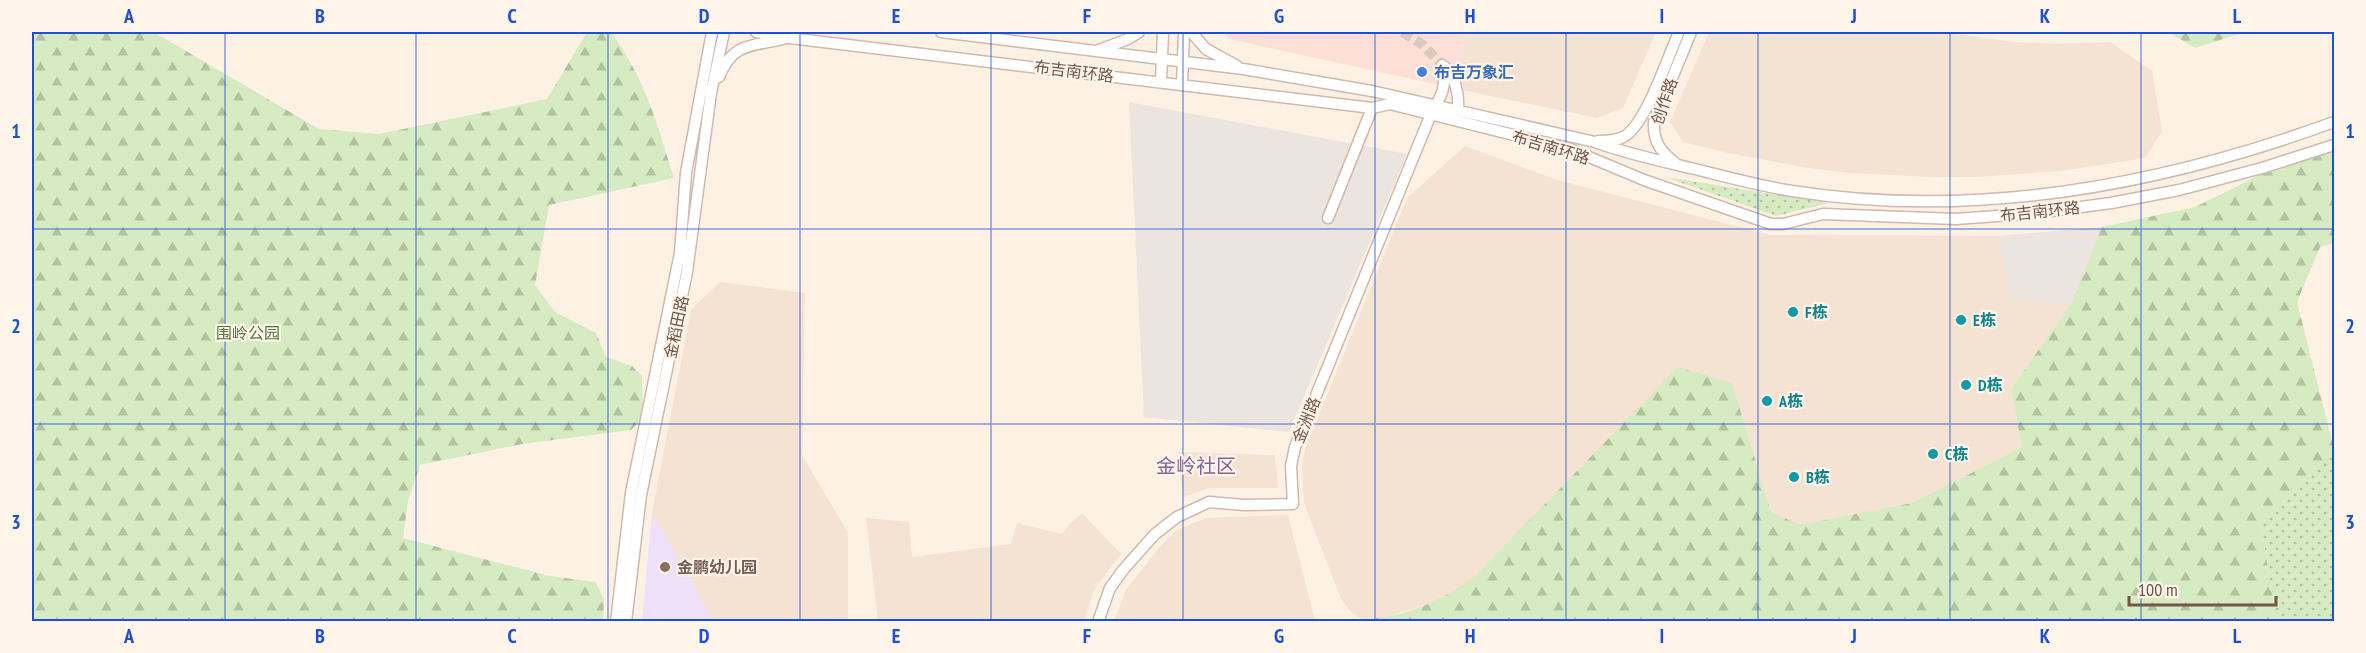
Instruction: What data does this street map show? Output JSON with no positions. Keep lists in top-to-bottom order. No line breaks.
{"streets":{"street":["布吉南环路","创作路","金稻田路","金洲路"]},"crossings":[["布吉南环路","创作路"],["布吉南环路","金洲路"]],"districts":["金岭社区"],"parks":["围岭公园"],"places":["布吉万象汇","F栋","E栋","D栋","A栋","C栋","B栋","金鹏幼儿园"],"scale_bar":"100 m","grid":{"columns":["A","B","C","D","E","F","G","H","I","J","K","L"],"rows":["1","2","3"]}}
